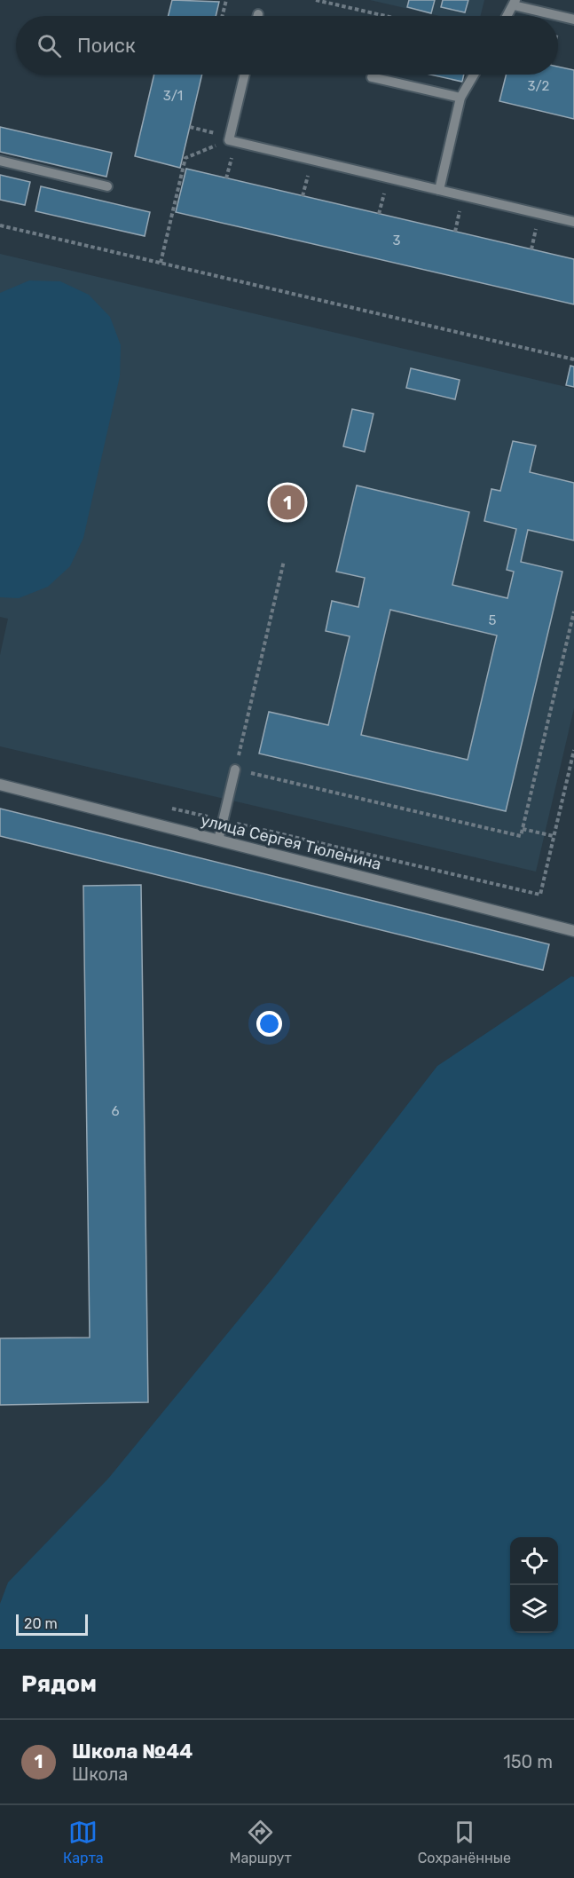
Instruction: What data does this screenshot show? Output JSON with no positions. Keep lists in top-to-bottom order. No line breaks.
{"streets":{"street":["улица Сергея Тюленина"]},"house_numbers":["3/2","3/1","3","5","6"],"scale_bar":"20 m","page":{"search":"Поиск","pins":"1","scale":"20 m","heading":"Рядом","list":[{"mark":"1","name":"Школа №44","note":"Школа","value":"150 m"}],"nav":["Карта","Маршрут","Сохранённые"]}}
